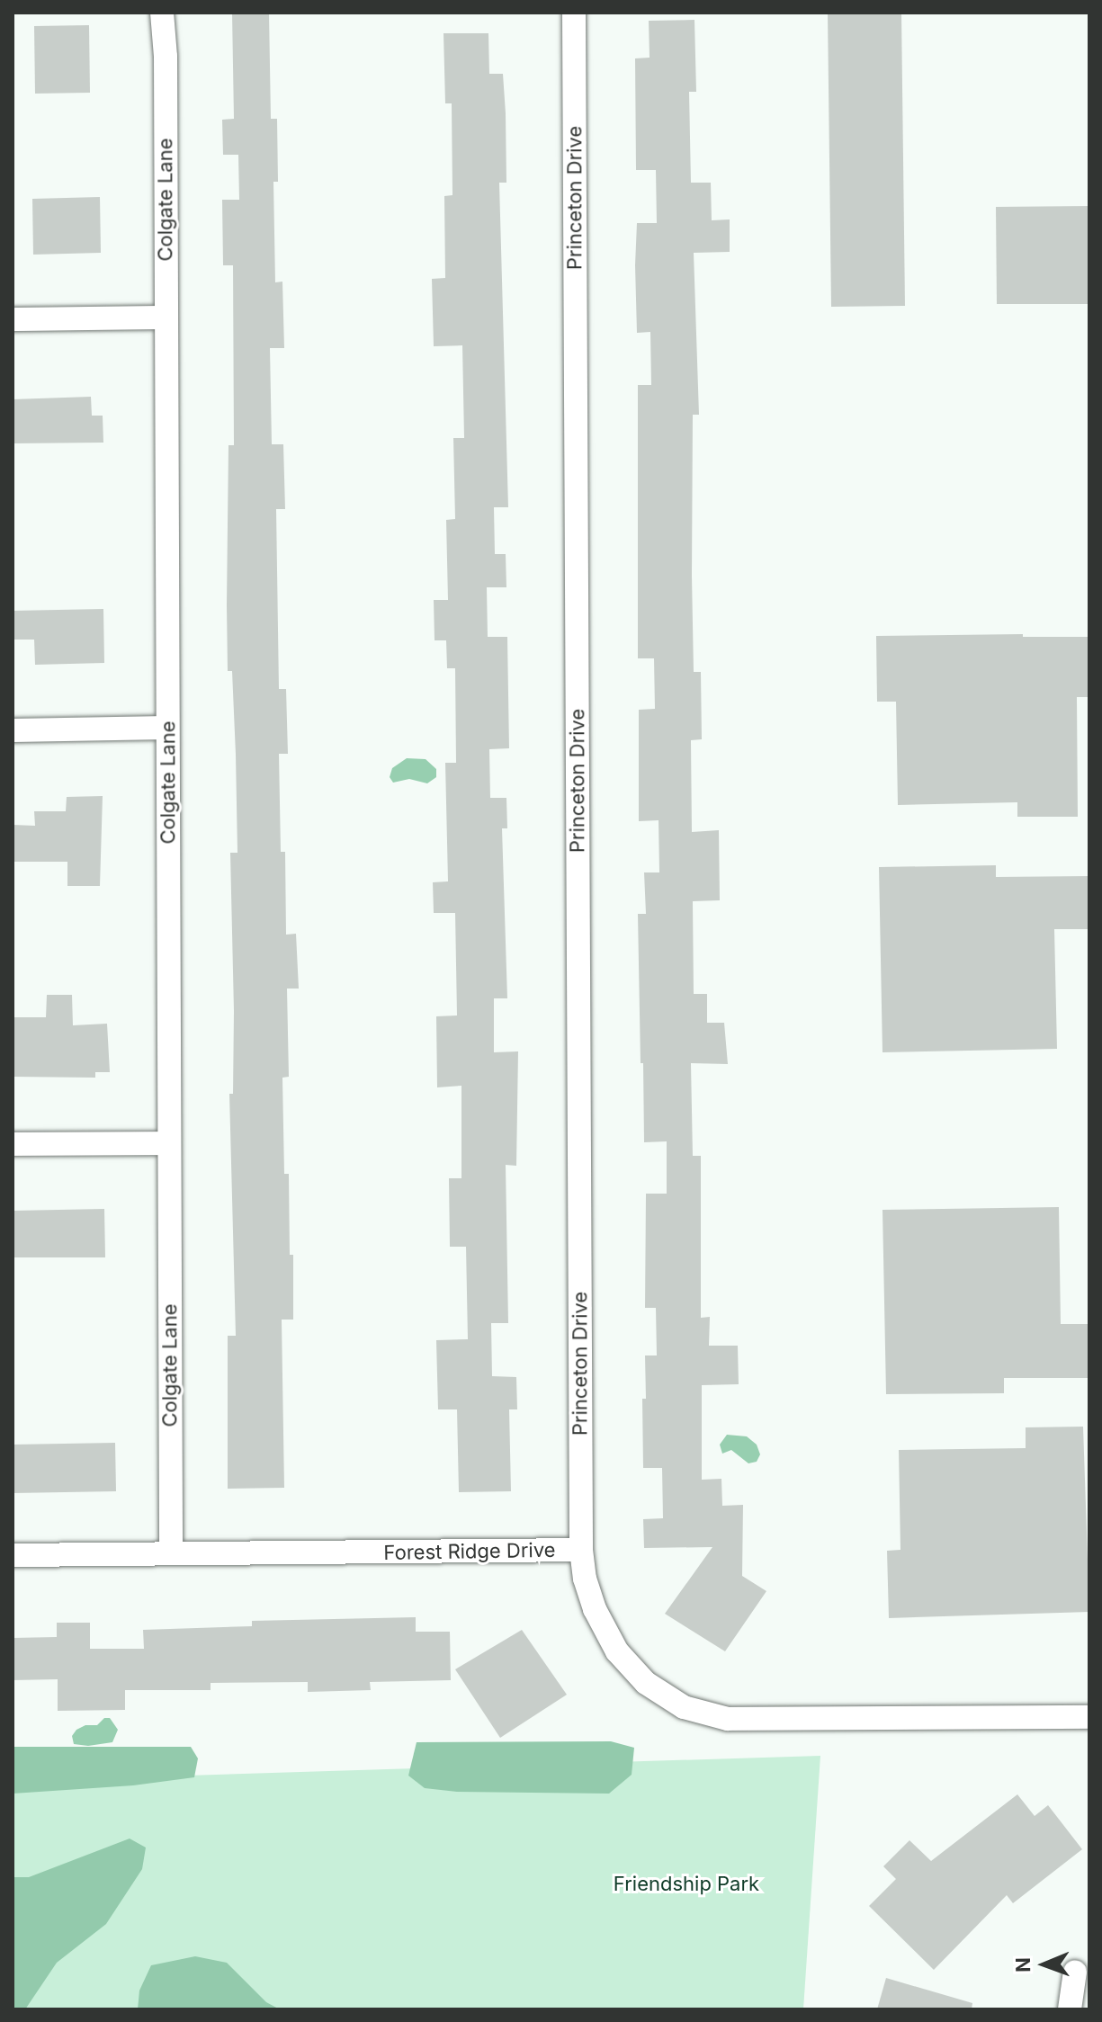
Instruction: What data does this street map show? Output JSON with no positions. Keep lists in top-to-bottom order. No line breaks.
{"streets":{"street":["Princeton Drive","Colgate Lane","Forest Ridge Drive"]},"crossings":[["Princeton Drive","Forest Ridge Drive"],["Colgate Lane","Forest Ridge Drive"]],"parks":["Friendship Park"],"north":"left"}
